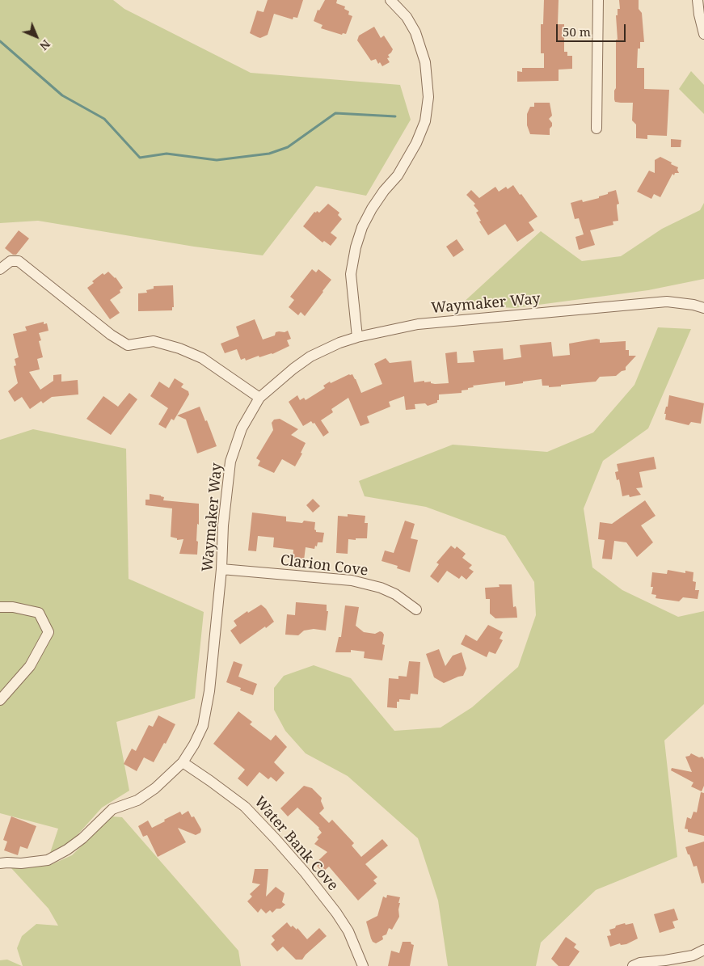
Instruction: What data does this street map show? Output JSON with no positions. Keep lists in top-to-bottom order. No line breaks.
{"streets":{"street":["Waymaker Way","Clarion Cove","Water Bank Cove"]},"crossings":[["Waymaker Way","Clarion Cove"],["Waymaker Way","Water Bank Cove"]],"scale_bar":"50 m","north":"bottom right"}
